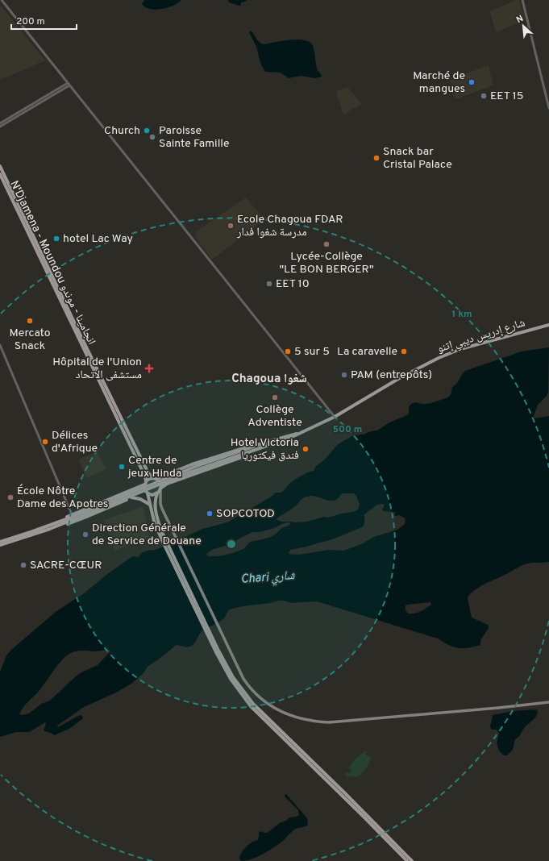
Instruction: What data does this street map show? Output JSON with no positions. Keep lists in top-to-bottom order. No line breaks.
{"streets":{"main road":["N'Djamena - Moundou انجامينا - موندو","شارع إدريس ديبي إتنو"]},"districts":["Chagoua شغوا"],"water":["Chari شاري"],"places":{"other":["Marché de mangues","EET 15","Church","Paroisse Sainte Famille","Snack bar Cristal Palace","Ecole Chagoua FDAR مدرسة شغوا فدار","hotel Lac Way","Lycée-Collège \"LE BON BERGER\"","EET 10","Mercato Snack","5 sur 5","La caravelle","PAM (entrepôts)","Collège Adventiste","Délices d'Afrique","Hotel Victoria فندق فيكتوريا","Centre de jeux Hinda","École Nôtre Dame des Apotres","SOPCOTOD","Direction Générale de Service de Douane","SACRE-CŒUR"],"health":["Hôpital de l'Union مستشفى الاتحاد"]},"scale_bar":"200 m","north":"top left","rings":["1 km","500 m"]}
